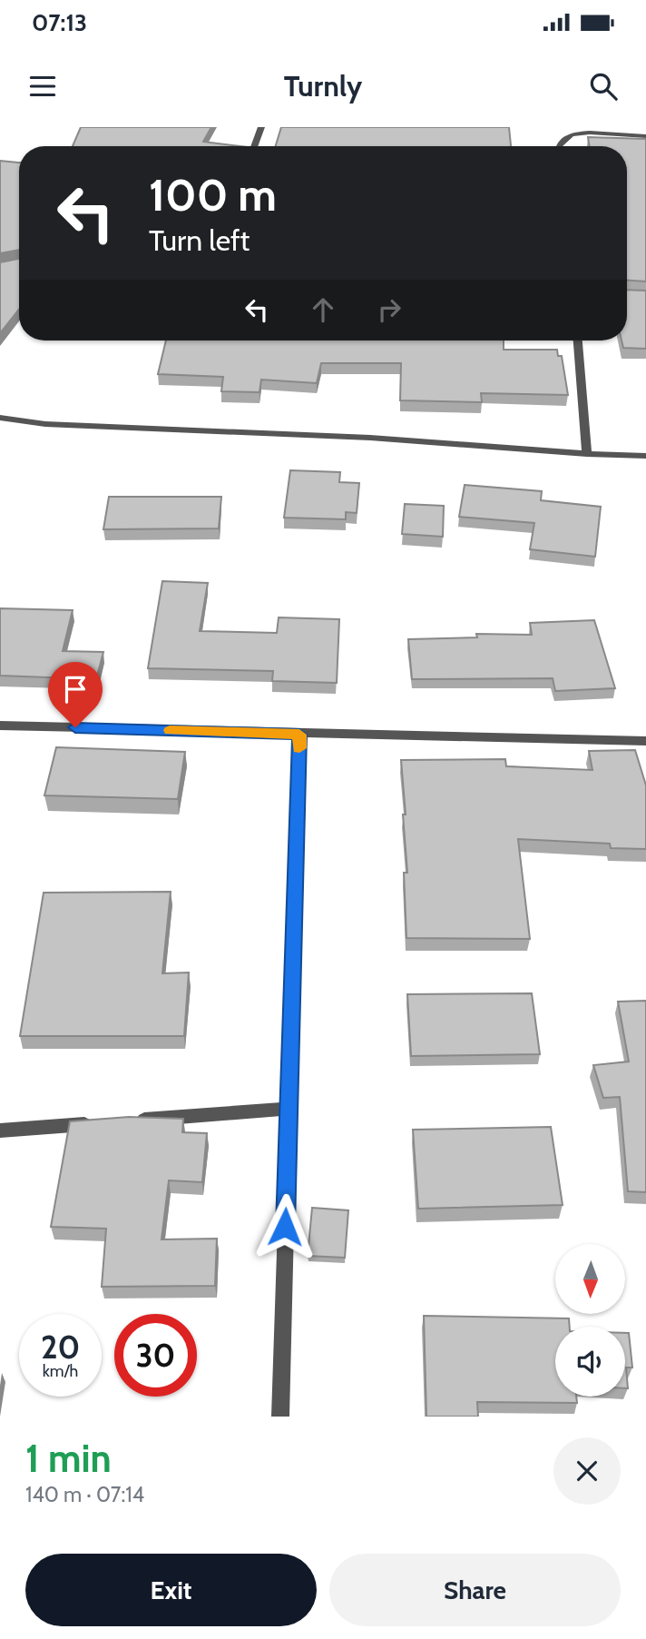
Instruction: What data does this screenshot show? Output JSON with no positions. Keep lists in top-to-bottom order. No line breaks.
{"north":"bottom","page":{"status":"07:13","header":"Turnly","turn":["100 m","Turn left"],"speed":"20 km/h","limit":"30","heading":["1 min","140 m · 07:14"],"buttons":["Exit","Share"]}}
